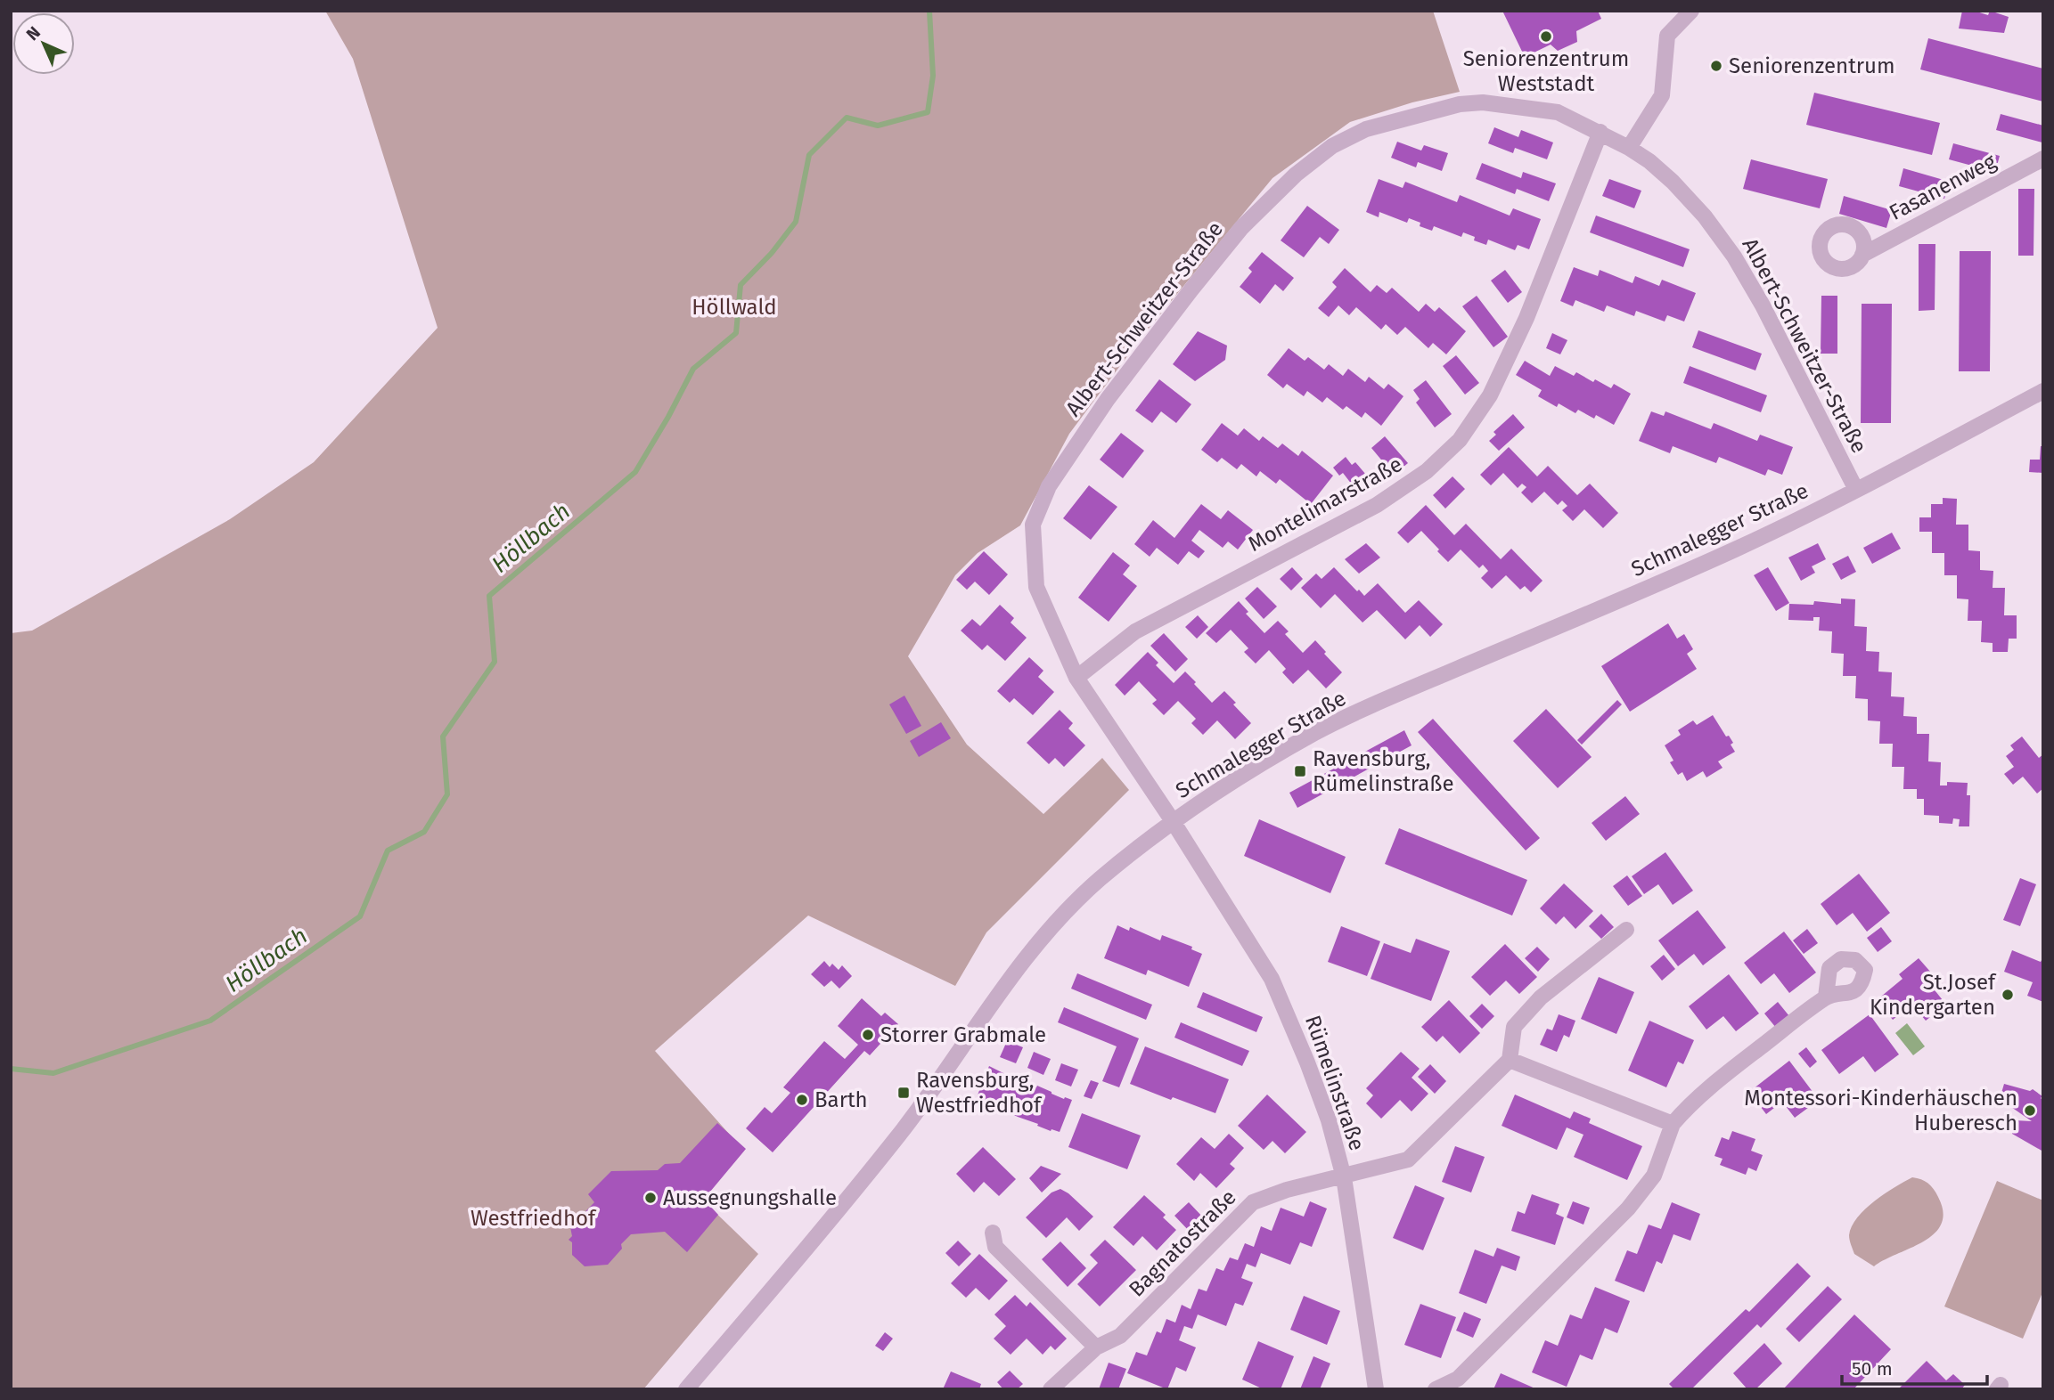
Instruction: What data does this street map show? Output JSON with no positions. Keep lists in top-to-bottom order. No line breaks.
{"streets":{"street":["Fasanenweg","Albert-Schweitzer-Straße","Montelimarstraße","Schmalegger Straße","Rümelinstraße","Bagnatostraße"]},"crossings":[["Albert-Schweitzer-Straße","Montelimarstraße"],["Albert-Schweitzer-Straße","Schmalegger Straße"],["Albert-Schweitzer-Straße","Rümelinstraße"],["Schmalegger Straße","Rümelinstraße"],["Rümelinstraße","Bagnatostraße"]],"water":["Höllbach"],"parks":["Höllwald","Westfriedhof"],"places":{"other":["Seniorenzentrum Weststadt","Seniorenzentrum","St.Josef Kindergarten","Storrer Grabmale","Barth","Montessori-Kinderhäuschen Huberesch","Aussegnungshalle"],"transit":["Ravensburg, Rümelinstraße","Ravensburg, Westfriedhof"]},"scale_bar":"50 m","north":"top left"}
